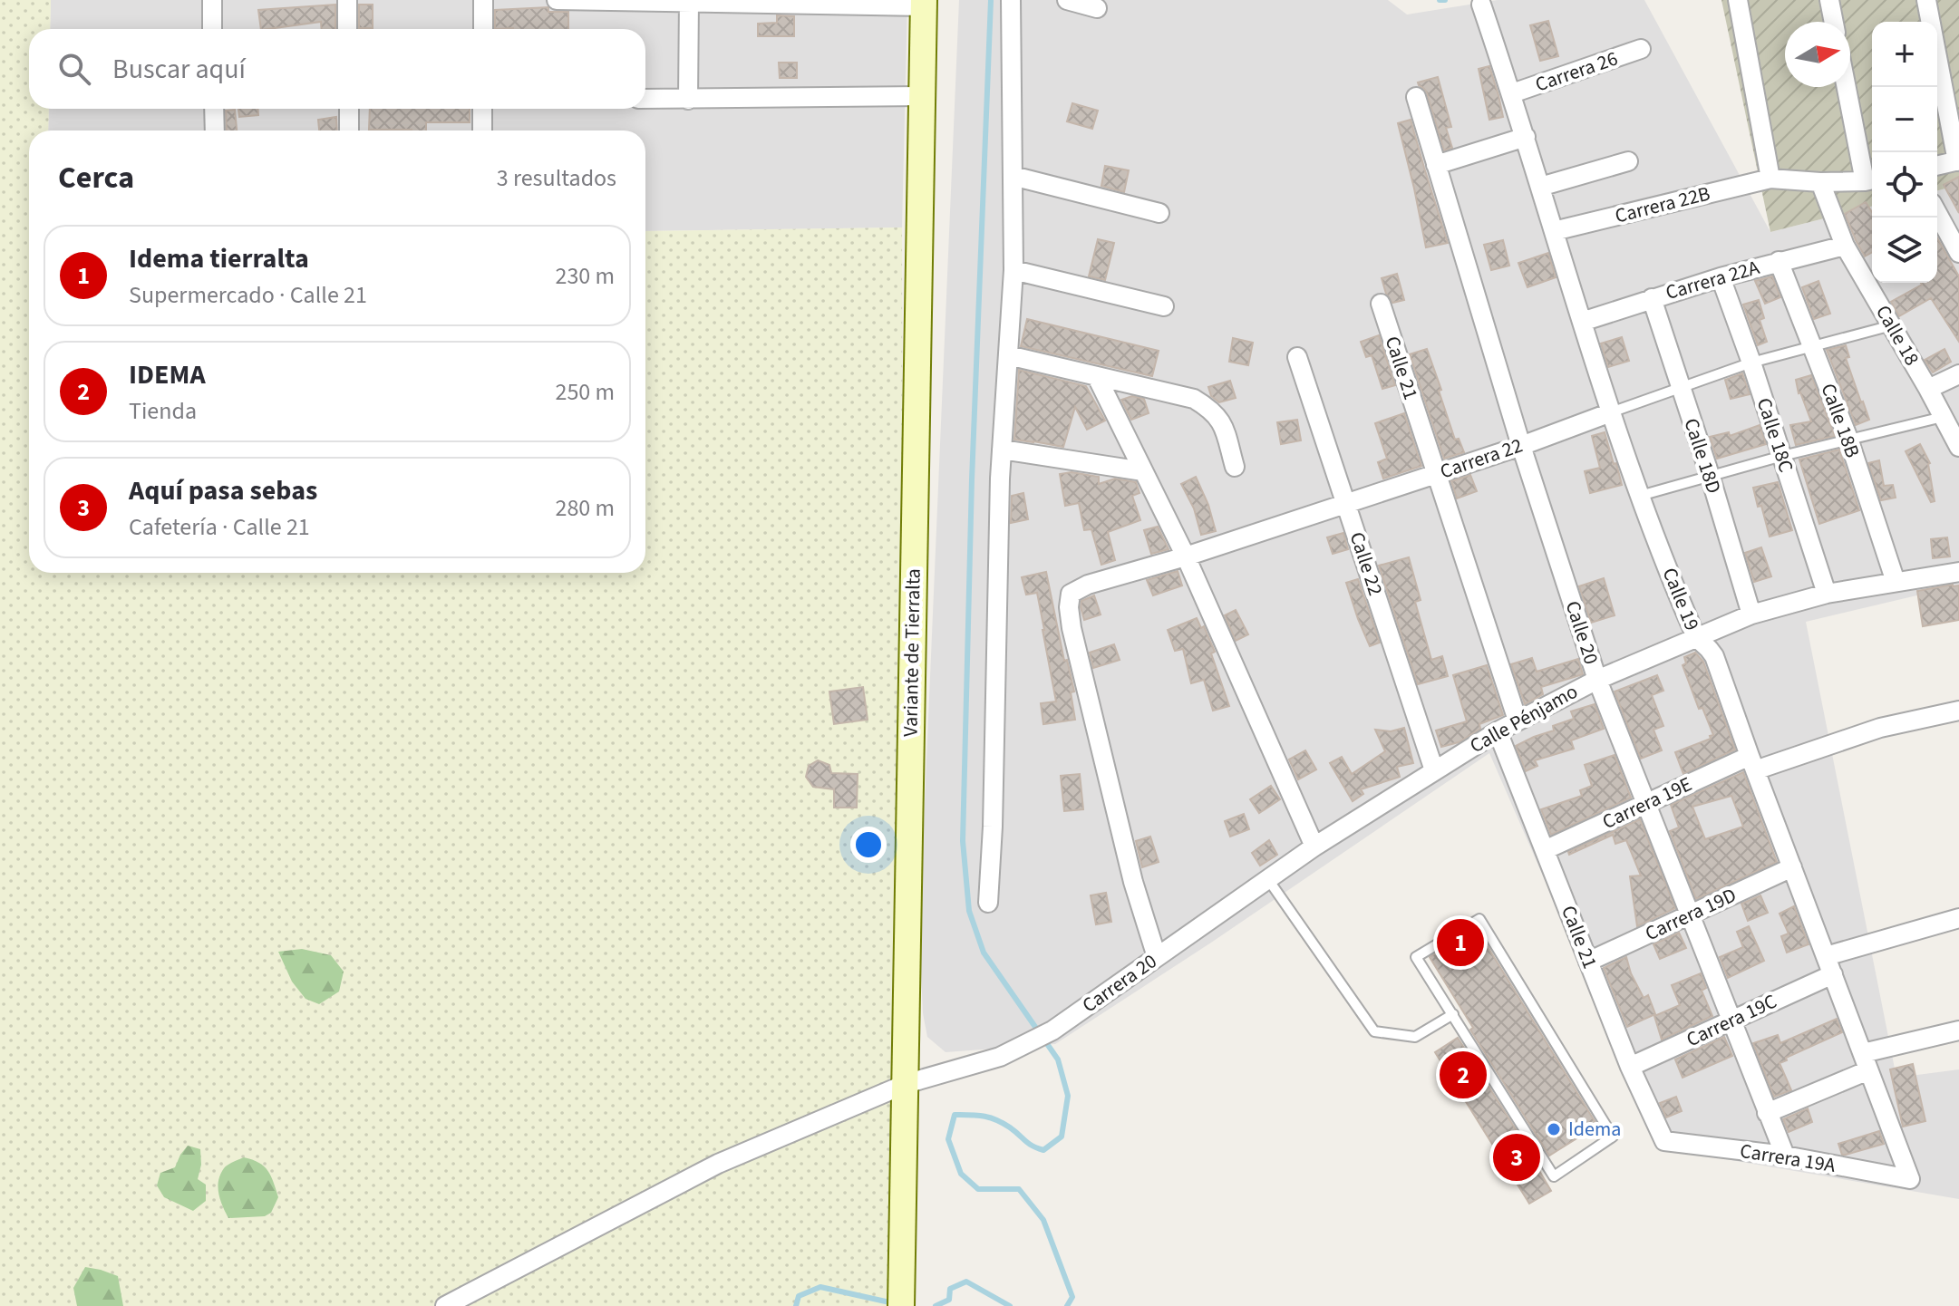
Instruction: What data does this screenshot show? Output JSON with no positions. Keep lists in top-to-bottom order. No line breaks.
{"streets":{"main road":["Variante de Tierralta"],"street":["Carrera 26","Carrera 22B","Carrera 22A","Calle 18","Calle 21","Calle 18B","Calle 18C","Calle 18D","Carrera 22","Calle 22","Calle 19","Calle 20","Calle Pénjamo","Carrera 19E","Carrera 19D","Carrera 20","Carrera 19C","Carrera 19A"]},"crossings":[["Carrera 26","Calle 19"],["Carrera 22B","Calle 18"],["Carrera 22B","Calle 19"],["Carrera 22A","Calle 18"],["Carrera 22A","Calle 18B"],["Carrera 22A","Calle 18C"],["Carrera 22A","Calle 18D"],["Carrera 22A","Calle 19"],["Calle 18","Carrera 22"],["Calle 21","Carrera 22"],["Calle 21","Calle Pénjamo"],["Calle 21","Carrera 19E"],["Calle 21","Carrera 19D"],["Calle 21","Carrera 19C"],["Calle 21","Carrera 19A"],["Calle 18B","Carrera 22"],["Calle 18B","Calle Pénjamo"],["Calle 18C","Carrera 22"],["Calle 18C","Calle Pénjamo"],["Calle 18D","Carrera 22"],["Calle 18D","Calle Pénjamo"],["Carrera 22","Calle 22"],["Carrera 22","Calle 19"],["Carrera 22","Calle 20"],["Carrera 22","Carrera 20"],["Calle 22","Calle Pénjamo"],["Calle 19","Calle Pénjamo"],["Calle 19","Carrera 19E"],["Calle 19","Carrera 19D"],["Calle 19","Carrera 19C"],["Calle 19","Carrera 19A"],["Calle 20","Calle Pénjamo"],["Calle 20","Carrera 19E"],["Calle 20","Carrera 19D"],["Calle 20","Carrera 19C"],["Calle 20","Carrera 19A"],["Variante de Tierralta","Carrera 20"],["Calle Pénjamo","Carrera 20"]],"places":["Idema"],"north":"right","page":{"map_buttons":["+","−"],"search":"Buscar aquí","heading":["Cerca","3 resultados"],"list":[{"mark":"1","name":"Idema tierralta","note":"Supermercado · Calle 21","value":"230 m"},{"mark":"2","name":"IDEMA","note":"Tienda","value":"250 m"},{"mark":"3","name":"Aquí pasa sebas","note":"Cafetería · Calle 21","value":"280 m"}],"pins":["1","2","3"]}}
